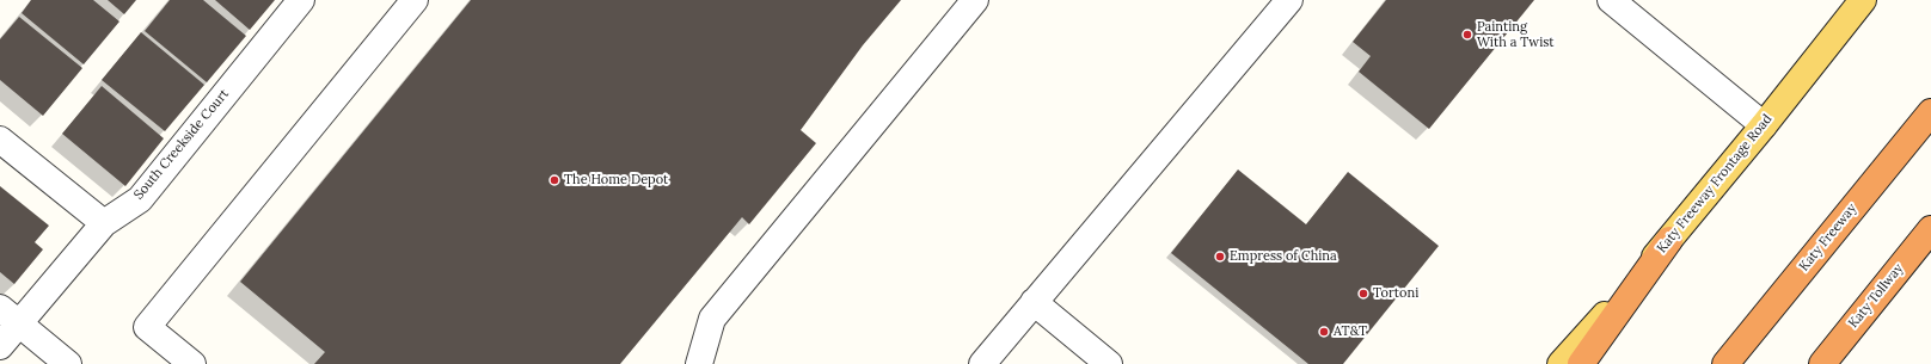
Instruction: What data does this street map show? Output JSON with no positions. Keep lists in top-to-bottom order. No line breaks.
{"streets":{"highway":["Katy Freeway","Katy Tollway"],"main road":["Katy Freeway Frontage Road"],"street":["South Creekside Court"]},"places":["Painting With a Twist","The Home Depot","Empress of China","Tortoni","AT&T"]}
